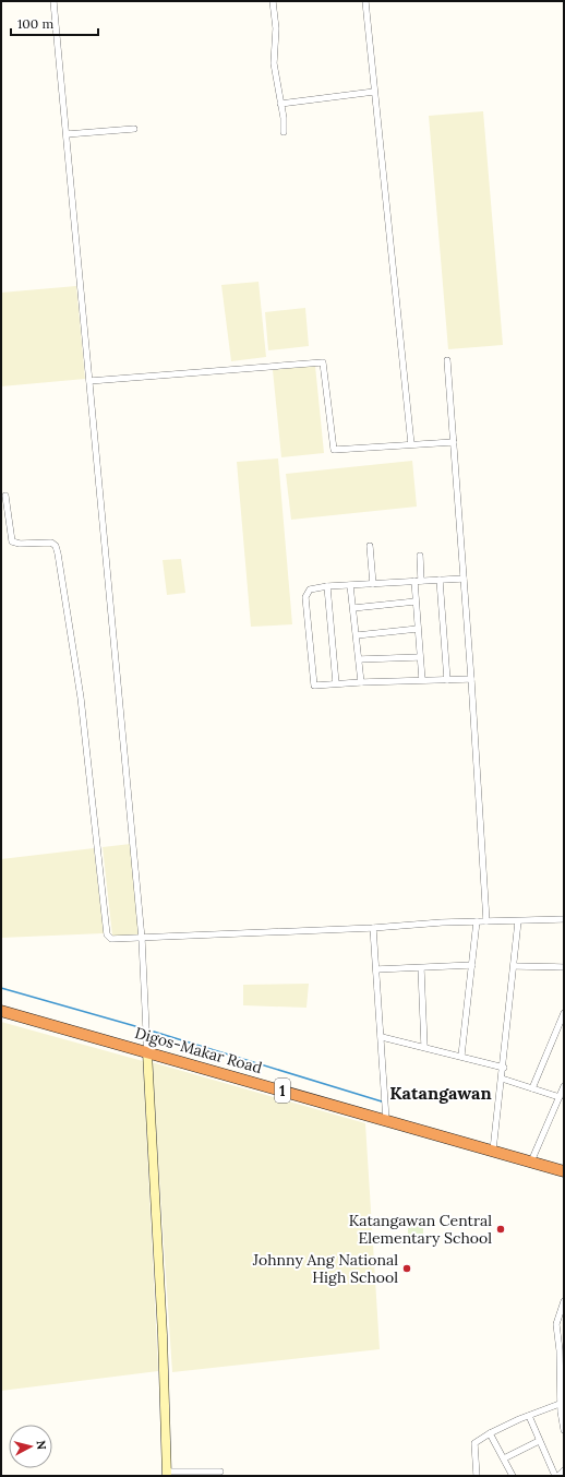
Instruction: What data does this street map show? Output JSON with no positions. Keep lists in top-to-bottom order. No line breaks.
{"streets":{"highway":["Digos-Makar Road","1"]},"districts":["Katangawan"],"places":["Katangawan Central Elementary School","Johnny Ang National High School"],"scale_bar":"100 m","north":"right"}
